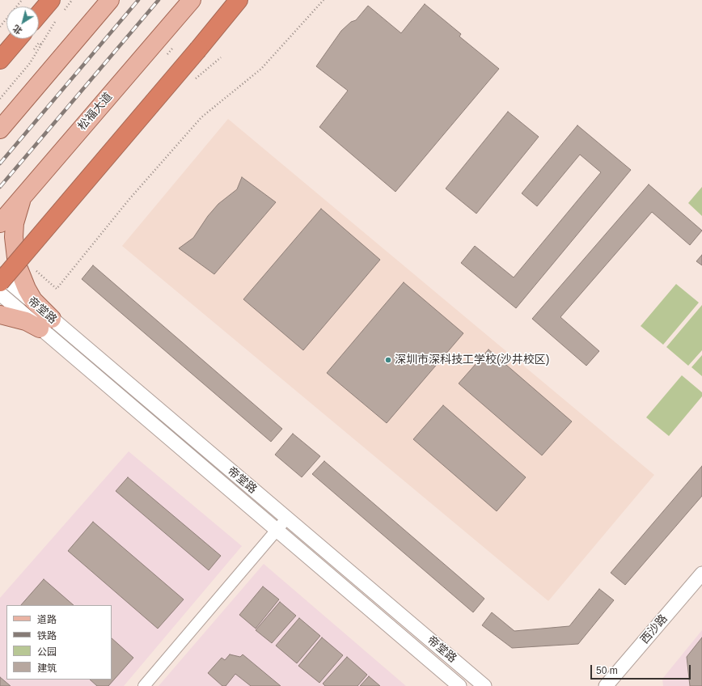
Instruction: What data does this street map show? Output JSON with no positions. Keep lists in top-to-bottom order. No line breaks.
{"streets":{"main road":["松福大道"],"street":["帝堂路","西沙路"]},"places":["深圳市深科技工学校(沙井校区)"],"legend":["道路","铁路","公园","建筑"],"scale_bar":"50 m","north":"bottom left"}
